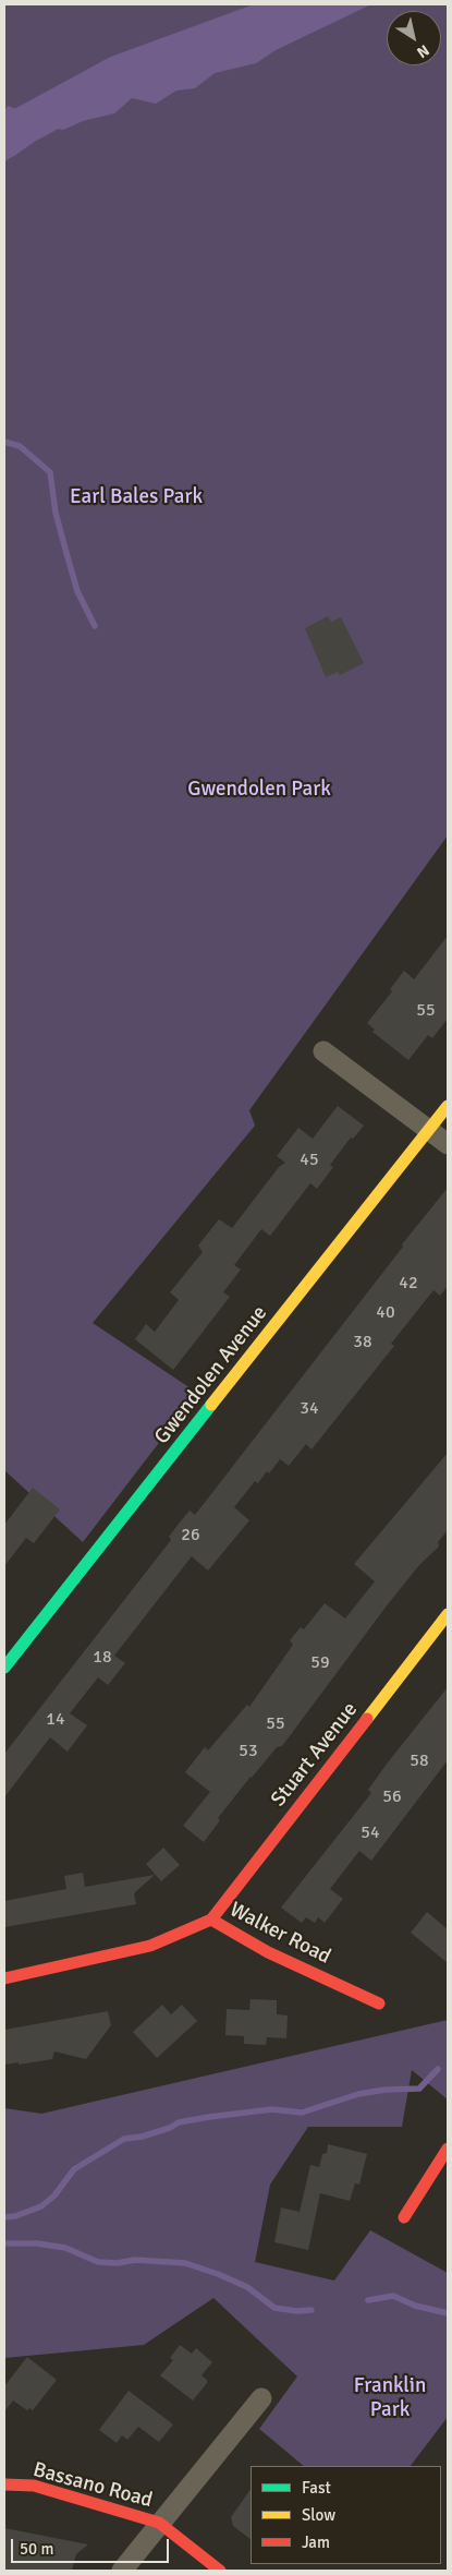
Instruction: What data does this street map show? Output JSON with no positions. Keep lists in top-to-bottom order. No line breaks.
{"streets":{"street":["Gwendolen Avenue","Stuart Avenue","Walker Road","Bassano Road"]},"crossings":[["Stuart Avenue","Walker Road"]],"parks":["Earl Bales Park","Gwendolen Park","Franklin Park"],"house_numbers":["55","45","42","40","38","34","26","18","59","14","55","53","58","56","54"],"legend":["Fast","Slow","Jam"],"scale_bar":"50 m","north":"bottom right"}
